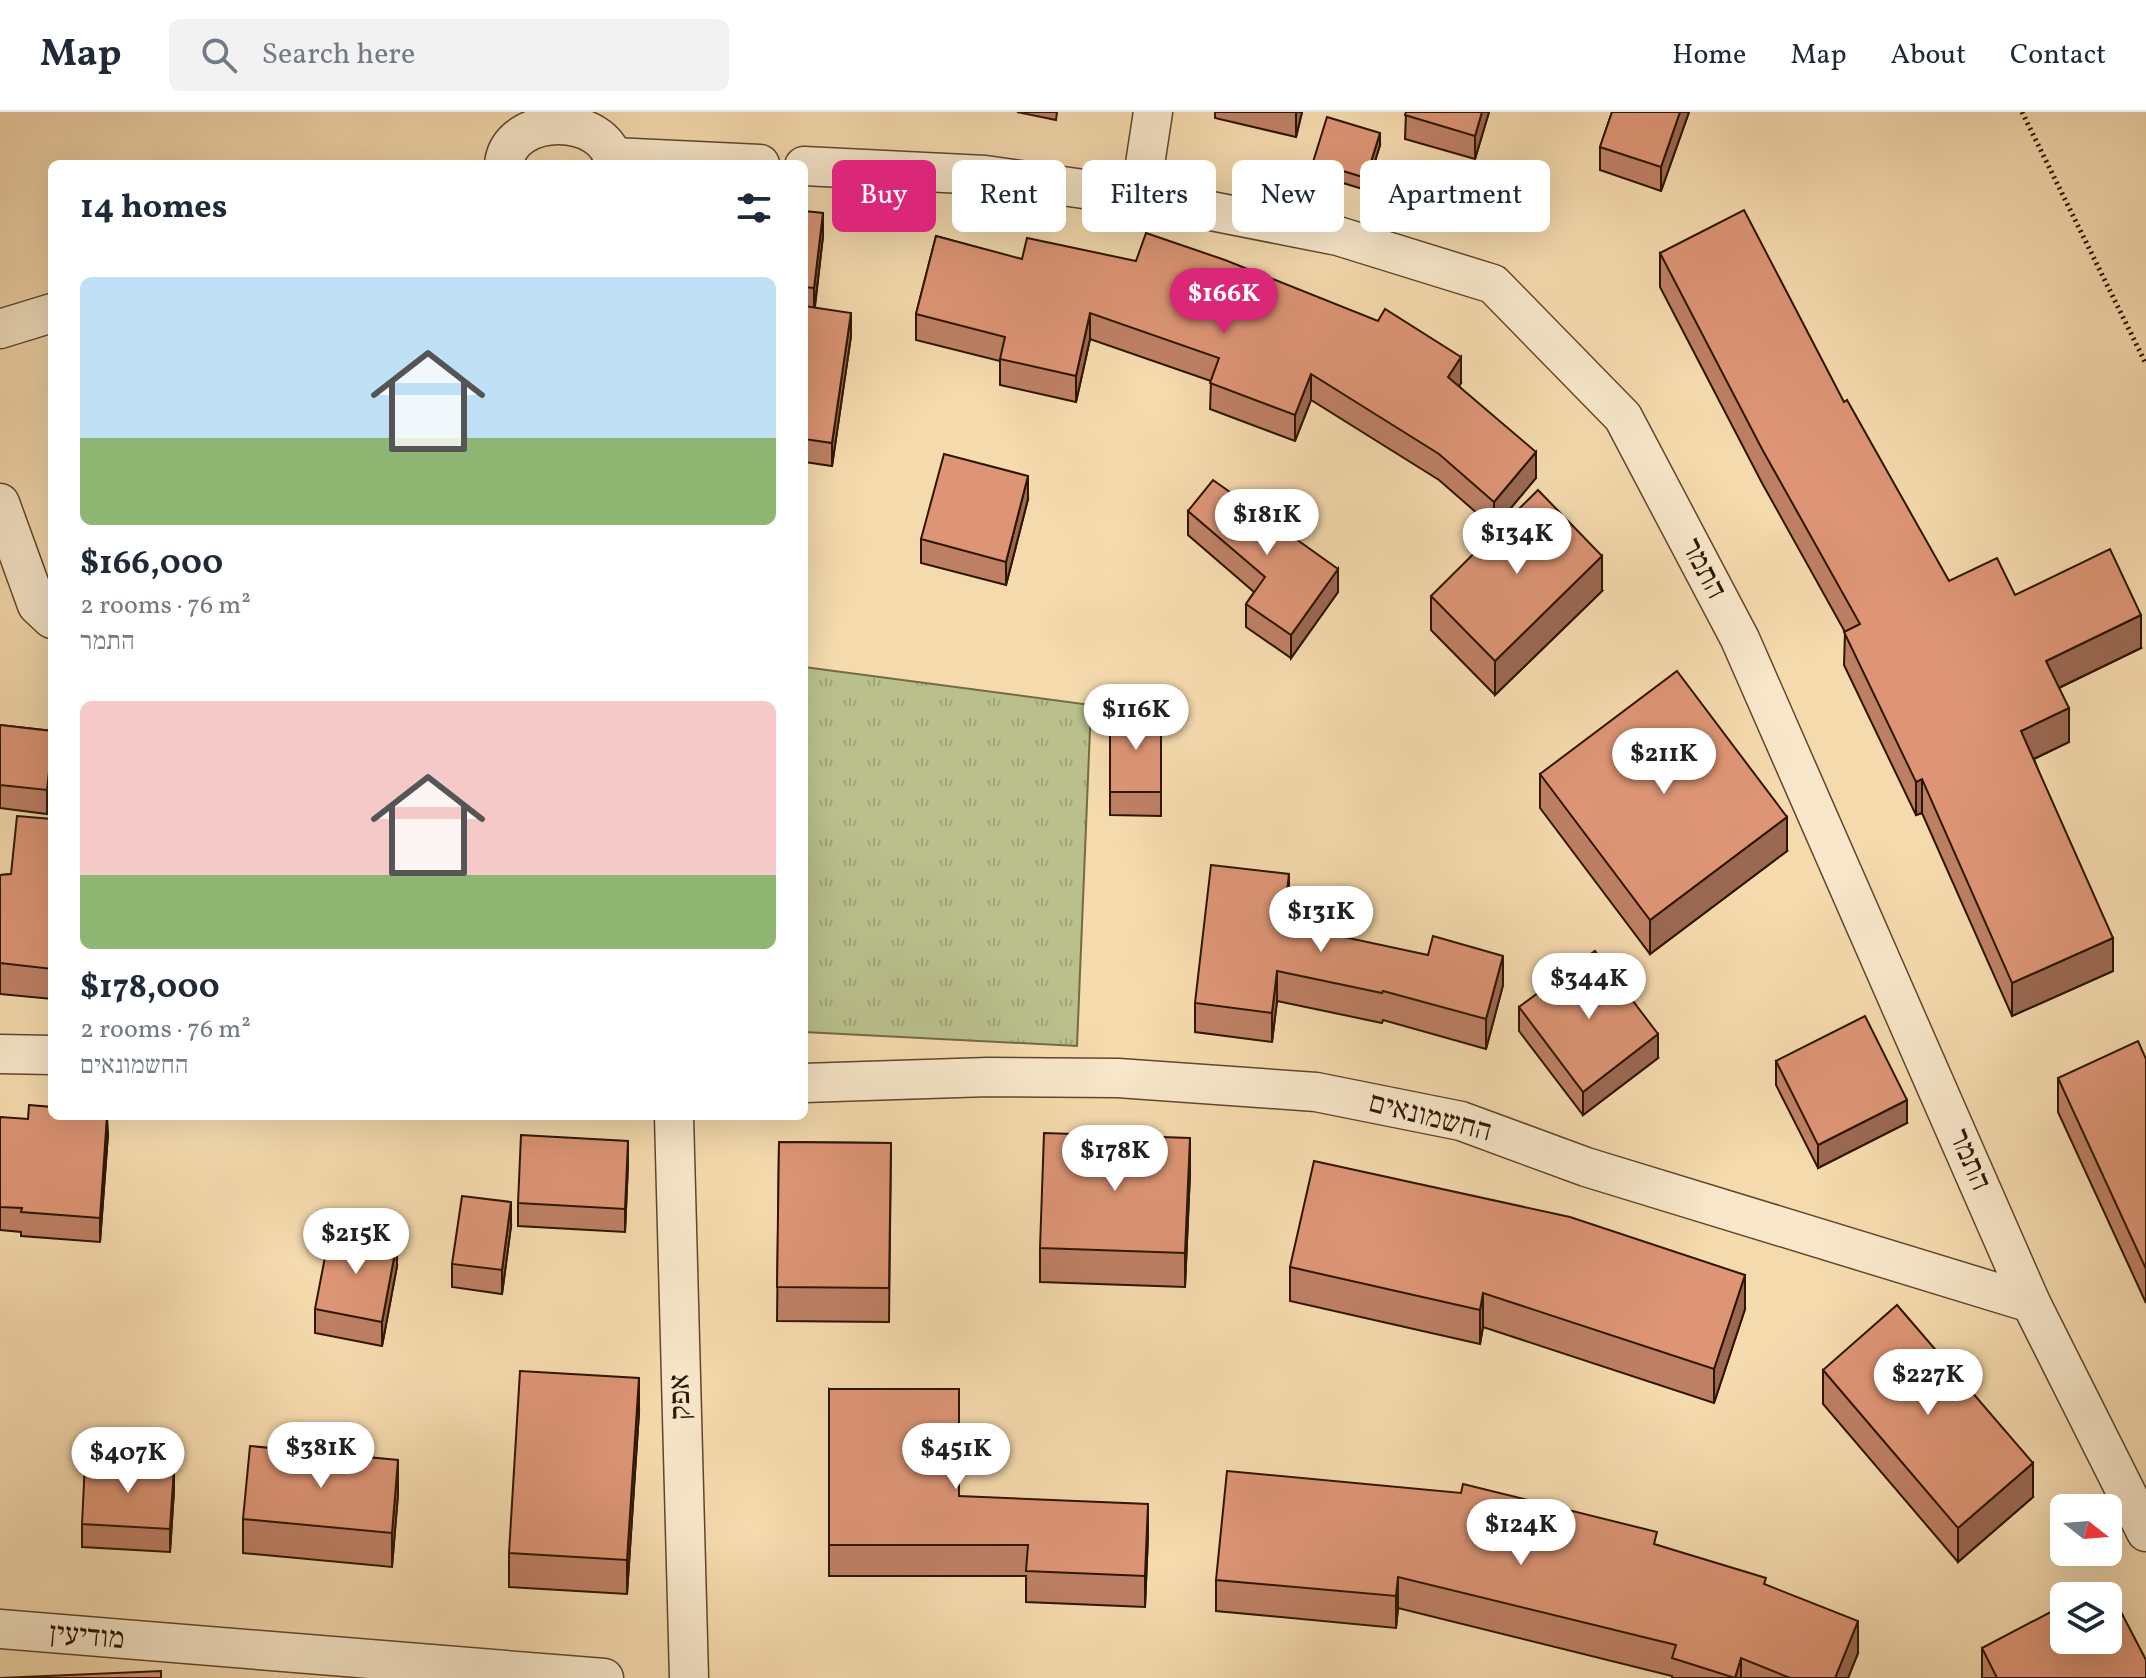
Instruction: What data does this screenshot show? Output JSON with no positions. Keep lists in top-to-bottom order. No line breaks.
{"streets":{"street":["התמר","החשמונאים","אפק","מודיעין"]},"crossings":[["התמר","החשמונאים"]],"north":"right","page":{"header":"Map","search":"Search here","nav":["Home","Map","About","Contact"],"chip":["Buy","Rent","Filters","New","Apartment"],"heading":"14 homes","list":[{"name":"$166,000","note":"2 rooms · 76 m² · התמר"},{"name":"$178,000","note":"2 rooms · 76 m² · החשמונאים"}],"price":["$166K","$181K","$134K","$116K","$211K","$131K","$344K","$178K","$215K","$227K","$381K","$451K","$407K","$124K"]}}
